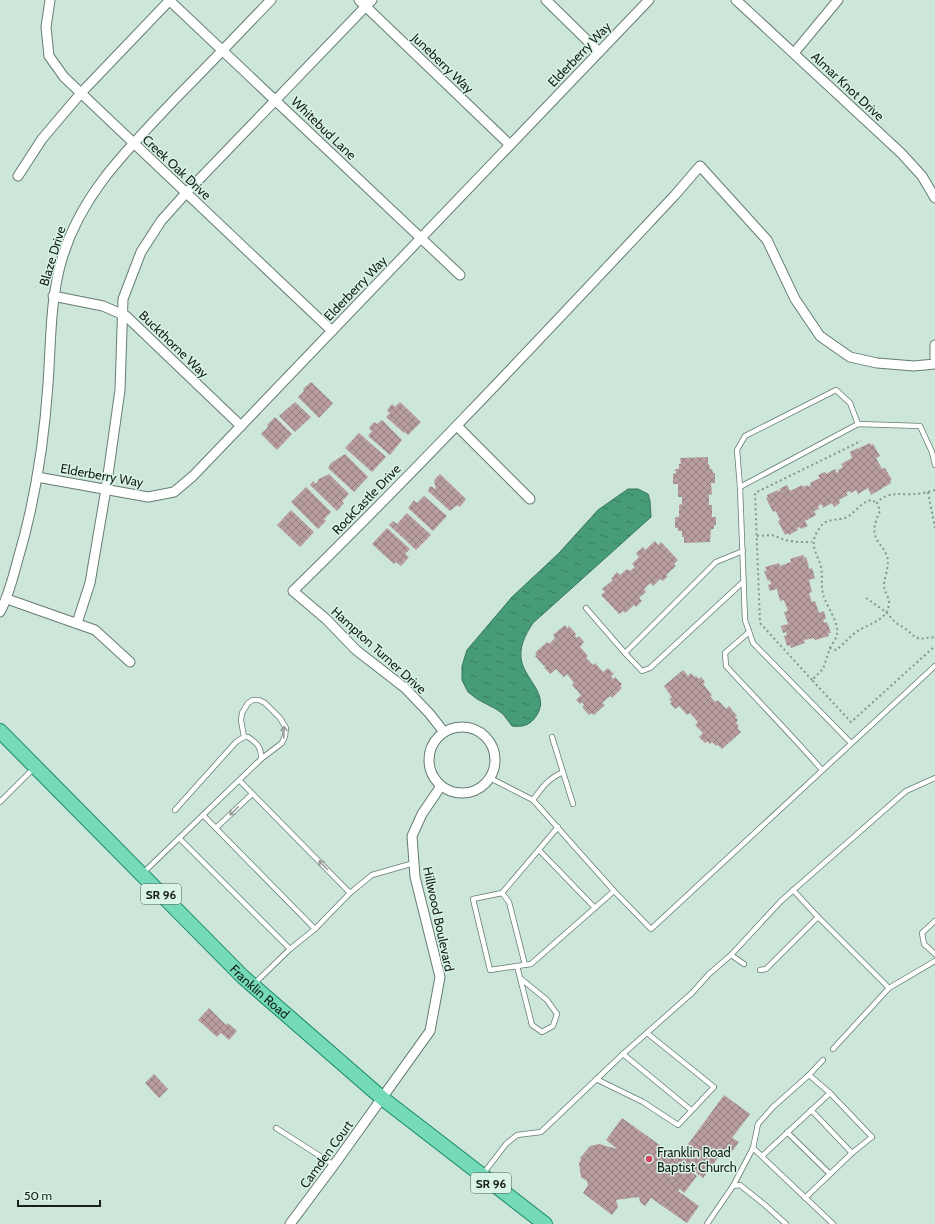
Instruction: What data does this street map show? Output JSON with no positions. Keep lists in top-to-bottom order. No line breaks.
{"streets":{"main road":["SR 96","Franklin Road"],"street":["Elderberry Way","Juneberry Way","Almar Knot Drive","Whitebud Lane","Creek Oak Drive","Blaze Drive","Buckthorne Way","RockCastle Drive","Hampton Turner Drive","Hillwood Boulevard","Camden Court"]},"crossings":[["Elderberry Way","Juneberry Way"],["Elderberry Way","Whitebud Lane"],["Elderberry Way","Creek Oak Drive"],["Elderberry Way","Blaze Drive"],["Elderberry Way","Buckthorne Way"],["Whitebud Lane","Blaze Drive"],["Creek Oak Drive","Blaze Drive"],["Blaze Drive","Buckthorne Way"],["RockCastle Drive","Hampton Turner Drive"],["Hampton Turner Drive","Hillwood Boulevard"],["Hillwood Boulevard","Franklin Road"],["Hillwood Boulevard","Camden Court"],["Franklin Road","Camden Court"]],"places":["Franklin Road Baptist Church"],"scale_bar":"50 m"}
